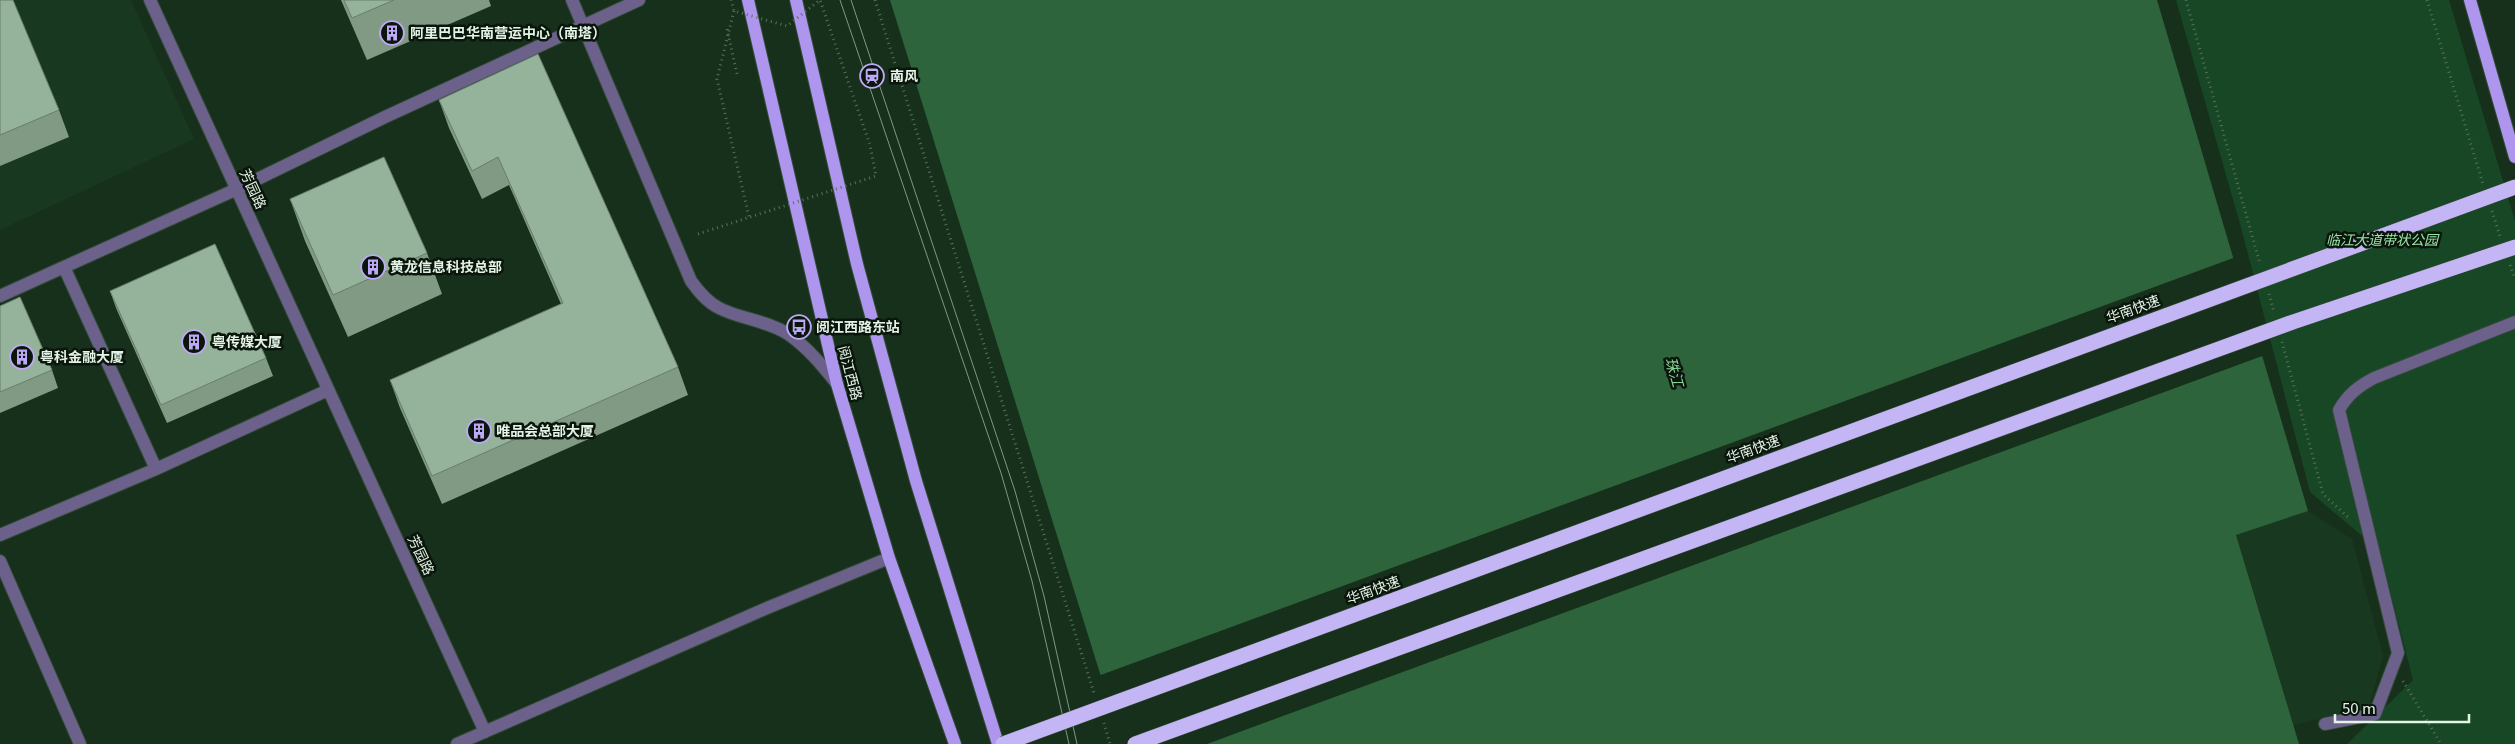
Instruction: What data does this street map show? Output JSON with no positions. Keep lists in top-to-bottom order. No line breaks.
{"streets":{"highway":["华南快速"],"main road":["阅江西路"],"street":["芳园路"]},"water":["珠江"],"parks":["临江大道带状公园"],"places":{"building":["阿里巴巴华南营运中心（南塔）","黄龙信息科技总部","粤传媒大厦","粤科金融大厦","唯品会总部大厦"],"station":["南风"],"bus stop":["阅江西路东站"]},"scale_bar":"50 m"}
